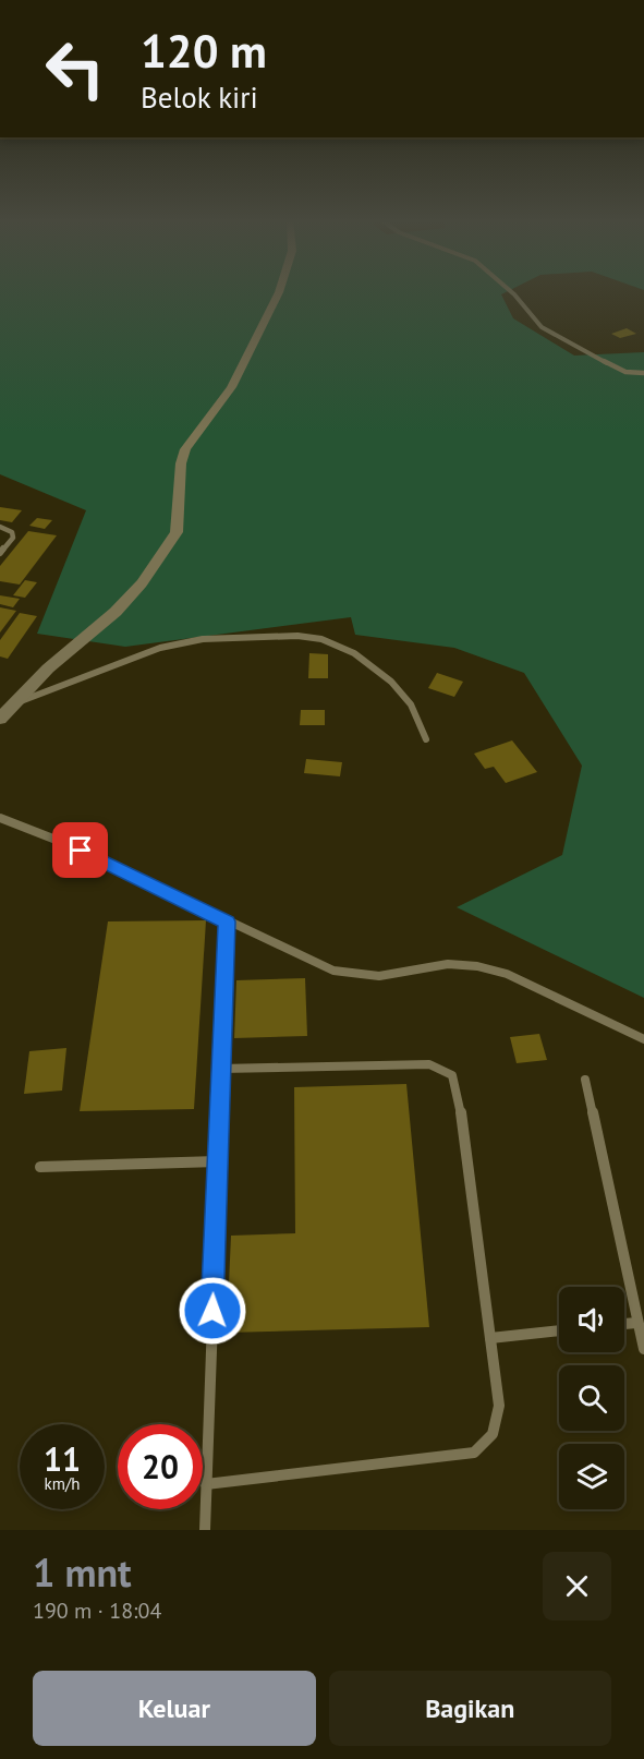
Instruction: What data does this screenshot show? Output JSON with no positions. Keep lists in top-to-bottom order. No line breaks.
{"page":{"turn":["120 m","Belok kiri"],"speed":"11 km/h","limit":"20","heading":["1 mnt","190 m · 18:04"],"buttons":["Keluar","Bagikan"]}}
